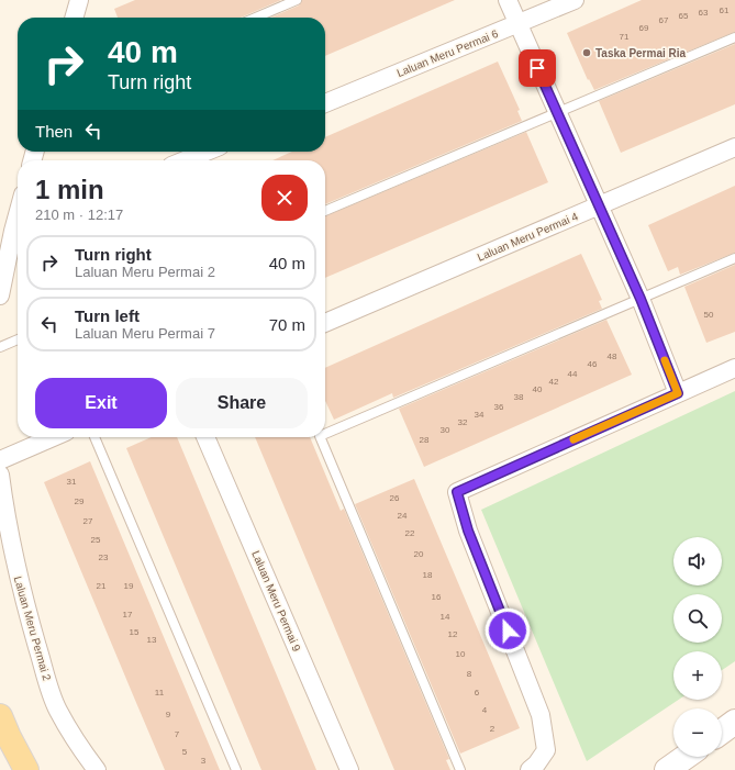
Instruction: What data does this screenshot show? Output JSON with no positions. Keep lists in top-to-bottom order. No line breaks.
{"streets":{"street":["Laluan Meru Permai 6","Laluan Meru Permai 4","Laluan Meru Permai 9","Laluan Meru Permai 2"]},"places":["Taska Permai Ria"],"house_numbers":["61","63","65","67","69","71","50","48","46","44","42","40","38","36","34","32","30","28","31","26","29","24","27","22","25","20","23","18","21","19","16","17","14","15","12","13","10","8","11","6","4","9","2","7","5","3"],"page":{"turn":["40 m","Turn right"],"then":"Then","heading":["1 min","210 m · 12:17"],"list":[{"name":"Turn right","note":"Laluan Meru Permai 2","value":"40 m"},{"name":"Turn left","note":"Laluan Meru Permai 7","value":"70 m"}],"buttons":["Exit","Share"],"map_buttons":["+","−"]}}
